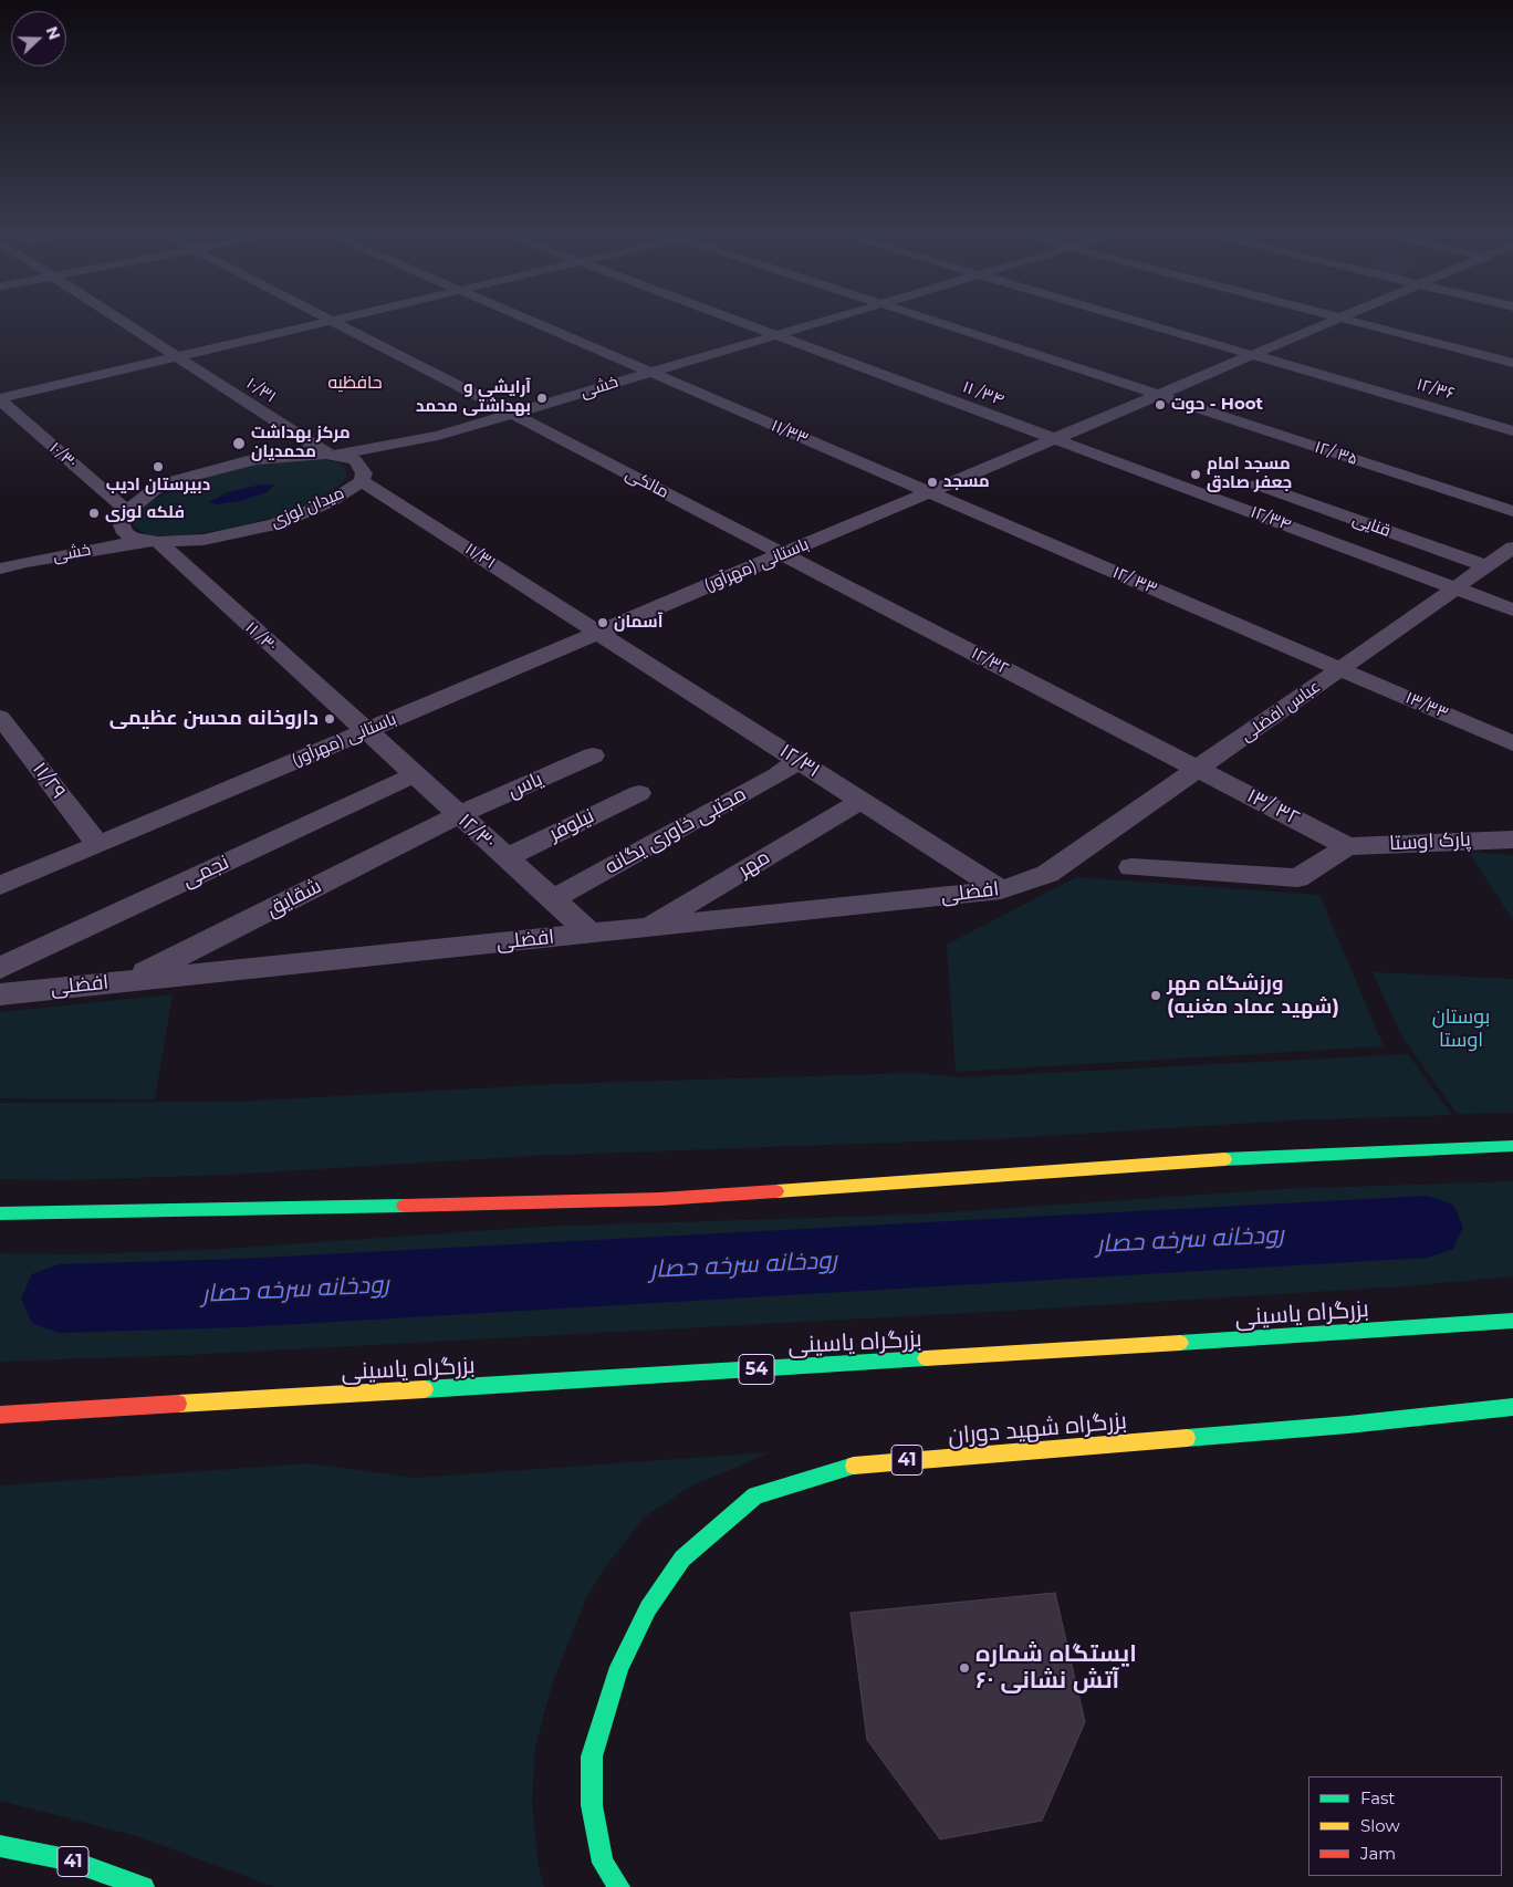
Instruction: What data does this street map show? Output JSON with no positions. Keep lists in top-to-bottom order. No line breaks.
{"streets":{"highway":["بزرگراه یاسینی","54","بزرگراه شهید دوران","41"],"street":["خشی","۱۲/۳۶","۱۰/۳۱","۱۱ /۳۴","۱۱/۳۳","۱۲/ ۳۵","۱۰/۳۰","مالکی","میدان لوزی","۱۲/۳۴","قنایی","۱۱/۳۱","باستانی (مهرآور)","۱۲/ ۳۳","۱۱ /۳۰","۱۲/۳۲","۱۳/۳۳","عباس افضلی","۱۲/۳۱","۱۱/۲۹","یاس","۱۳/ ۳۲","نیلوفر","مجتبی خاوری یگانه","۱۲/۳۰","پارک اوستا","مهر","نجمی","افضلی","شقایق"]},"crossings":[["خشی","۱۰/۳۱"],["خشی","۱۱ /۳۴"],["خشی","۱۱/۳۳"],["خشی","مالکی"],["خشی","میدان لوزی"],["خشی","۱۱/۳۱"],["خشی","۱۱ /۳۰"],["۱۲/۳۶","باستانی (مهرآور)"],["۱۰/۳۱","میدان لوزی"],["۱۱ /۳۴","۱۲/۳۴"],["۱۱ /۳۴","باستانی (مهرآور)"],["۱۱/۳۳","باستانی (مهرآور)"],["۱۱/۳۳","۱۲/ ۳۳"],["۱۲/ ۳۵","باستانی (مهرآور)"],["مالکی","باستانی (مهرآور)"],["مالکی","۱۲/۳۲"],["میدان لوزی","۱۱/۳۱"],["میدان لوزی","۱۱ /۳۰"],["۱۲/۳۴","باستانی (مهرآور)"],["۱۲/۳۴","عباس افضلی"],["قنایی","عباس افضلی"],["۱۱/۳۱","باستانی (مهرآور)"],["۱۱/۳۱","۱۲/۳۱"],["باستانی (مهرآور)","۱۲/ ۳۳"],["باستانی (مهرآور)","۱۱ /۳۰"],["باستانی (مهرآور)","۱۲/۳۲"],["باستانی (مهرآور)","۱۲/۳۱"],["باستانی (مهرآور)","۱۱/۲۹"],["باستانی (مهرآور)","۱۲/۳۰"],["۱۲/ ۳۳","۱۳/۳۳"],["۱۲/ ۳۳","عباس افضلی"],["۱۱ /۳۰","۱۲/۳۰"],["۱۲/۳۲","عباس افضلی"],["۱۲/۳۲","۱۳/ ۳۲"],["۱۳/۳۳","عباس افضلی"],["عباس افضلی","۱۳/ ۳۲"],["عباس افضلی","افضلی"],["۱۲/۳۱","مجتبی خاوری یگانه"],["۱۲/۳۱","مهر"],["۱۲/۳۱","افضلی"],["یاس","۱۲/۳۰"],["یاس","شقایق"],["۱۳/ ۳۲","پارک اوستا"],["نیلوفر","۱۲/۳۰"],["مجتبی خاوری یگانه","۱۲/۳۰"],["۱۲/۳۰","نجمی"],["۱۲/۳۰","افضلی"],["۱۲/۳۰","شقایق"],["مهر","افضلی"],["افضلی","شقایق"]],"districts":["حافظیه"],"water":["رودخانه سرخه حصار"],"parks":["بوستان اوستا"],"places":["آرایشی و بهداشتی محمد","حوت - Hoot","مرکز بهداشت محمدیان","دبیرستان ادیب","مسجد امام جعفر صادق","مسجد","فلکه لوزی","آسمان","داروخانه محسن عظیمی","ورزشگاه مهر (شهید عماد مغنیه)","ایستگاه شماره ۶۰ آتش نشانی"],"legend":["Fast","Slow","Jam"],"north":"right"}
